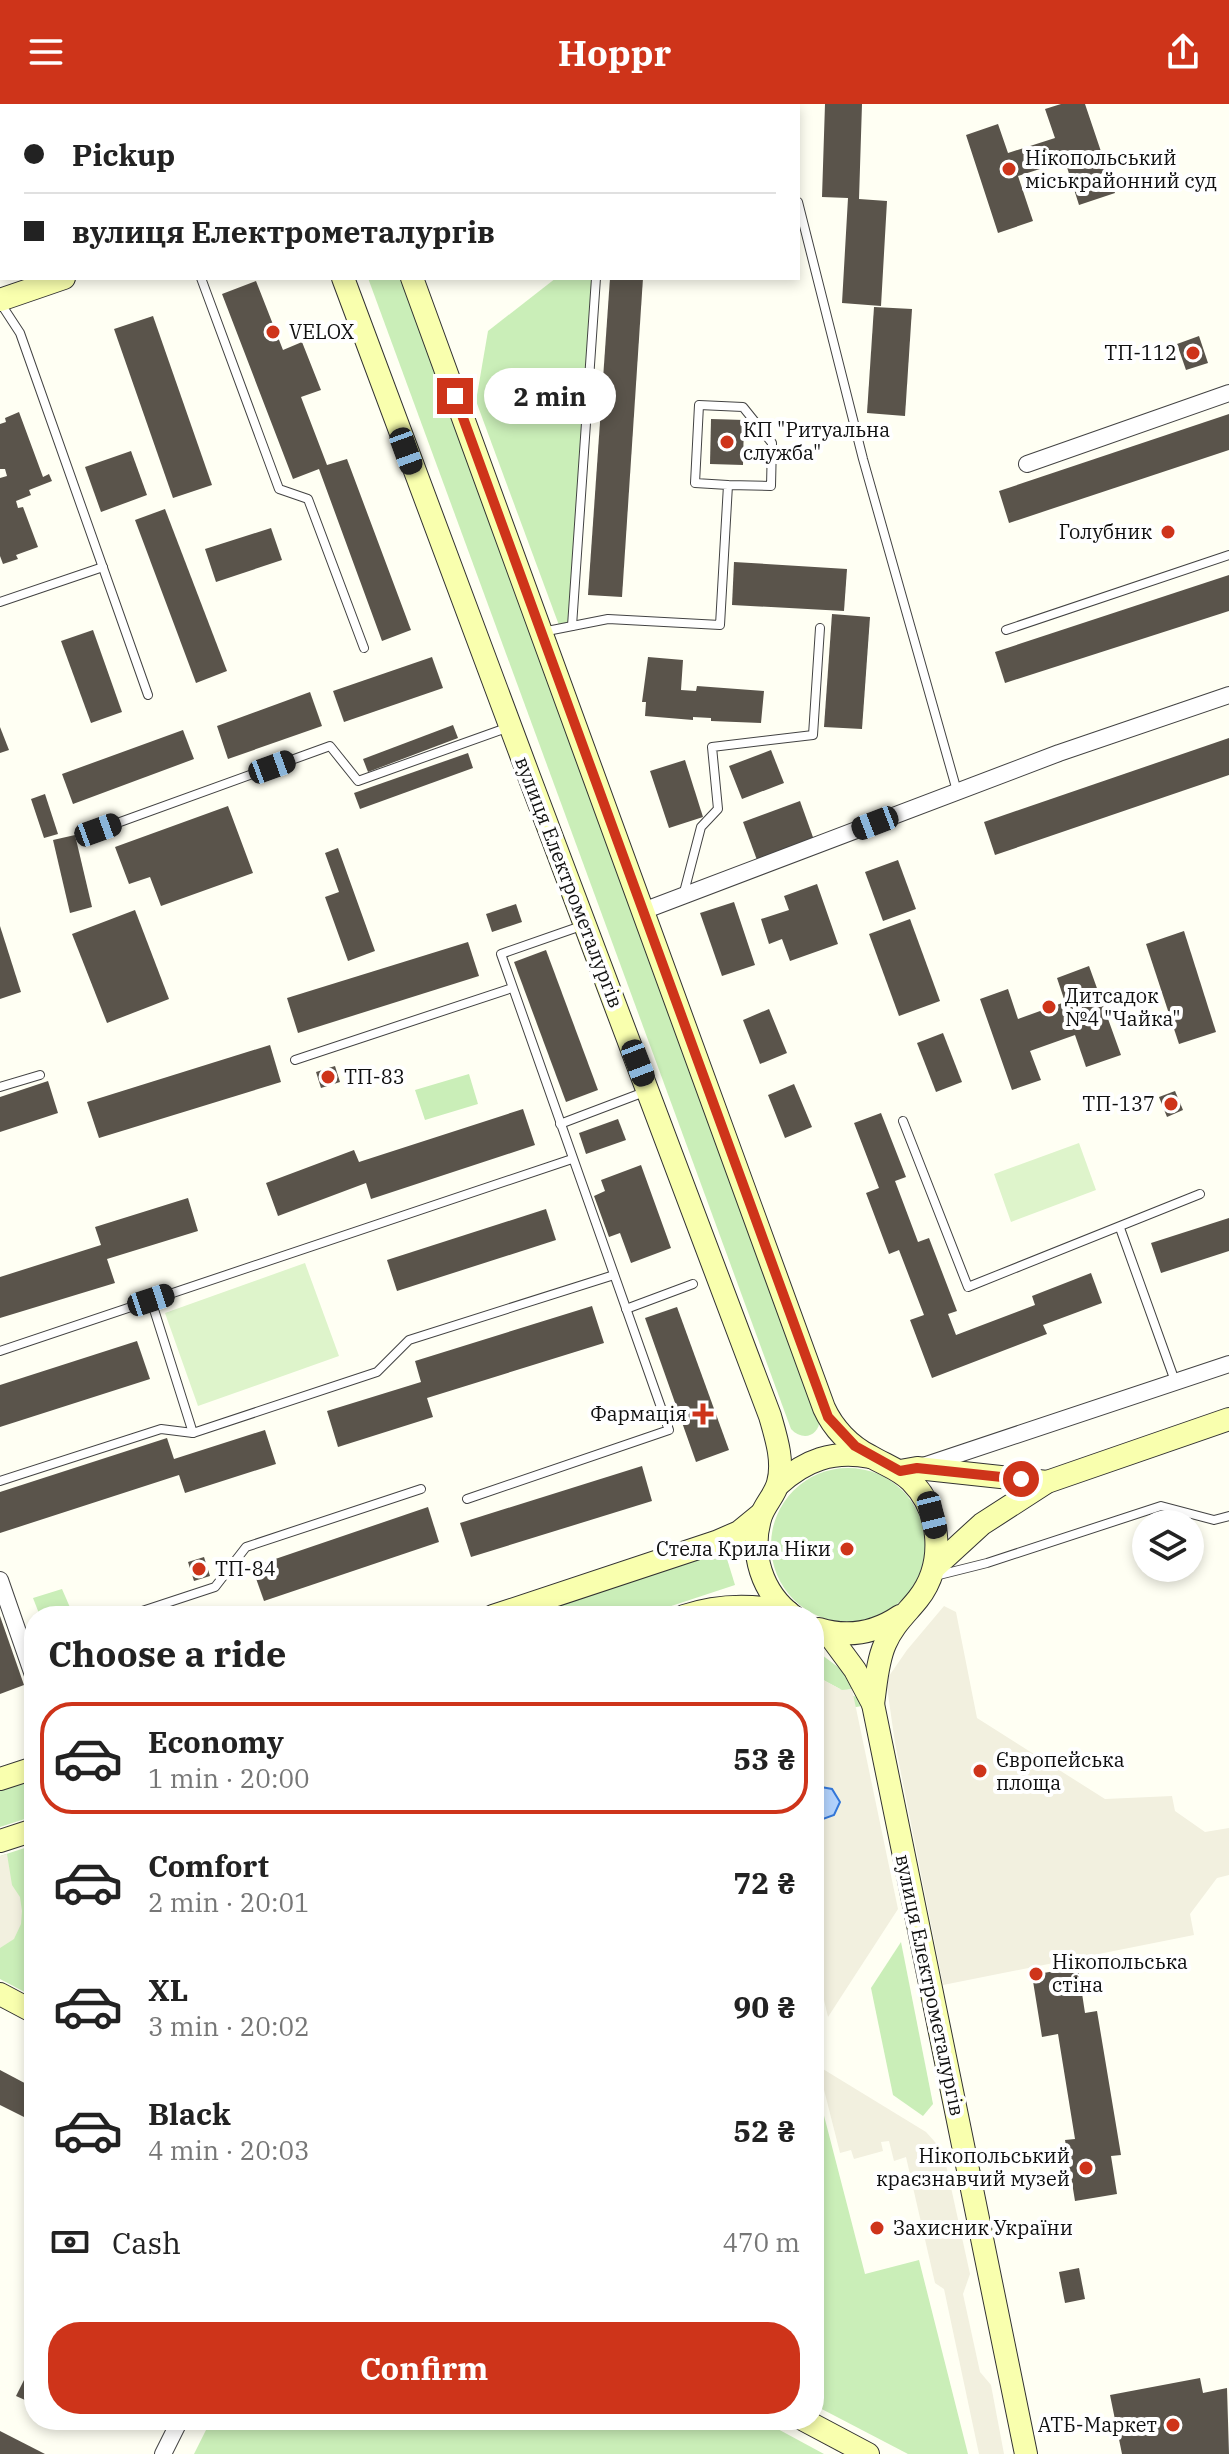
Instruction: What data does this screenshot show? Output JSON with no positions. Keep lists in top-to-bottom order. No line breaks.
{"streets":{"main road":["вулиця Електрометалургів"]},"places":{"other":["Нікопольський міськрайонний суд","VELOX","ТП-112","КП \"Ритуальна служба\"","Голубник","Дитсадок №4 \"Чайка\"","ТП-83","ТП-137","Стела Крила Ніки","ТП-84","Європейська площа","Нікопольська стіна","Нiкопольський краєзнавчий музей","Захисник України","АТБ-Маркет"],"health":["Фармація"]},"page":{"header":"Hoppr","banner":["Pickup","вулиця Електрометалургів"],"bubble":"2 min","heading":"Choose a ride","list":[{"name":"Economy","note":"1 min · 20:00","value":"53 ₴"},{"name":"Comfort","note":"2 min · 20:01","value":"72 ₴"},{"name":"XL","note":"3 min · 20:02","value":"90 ₴"},{"name":"Black","note":"4 min · 20:03","value":"52 ₴"}],"pay":["Cash","470 m"],"buttons":"Confirm"}}
